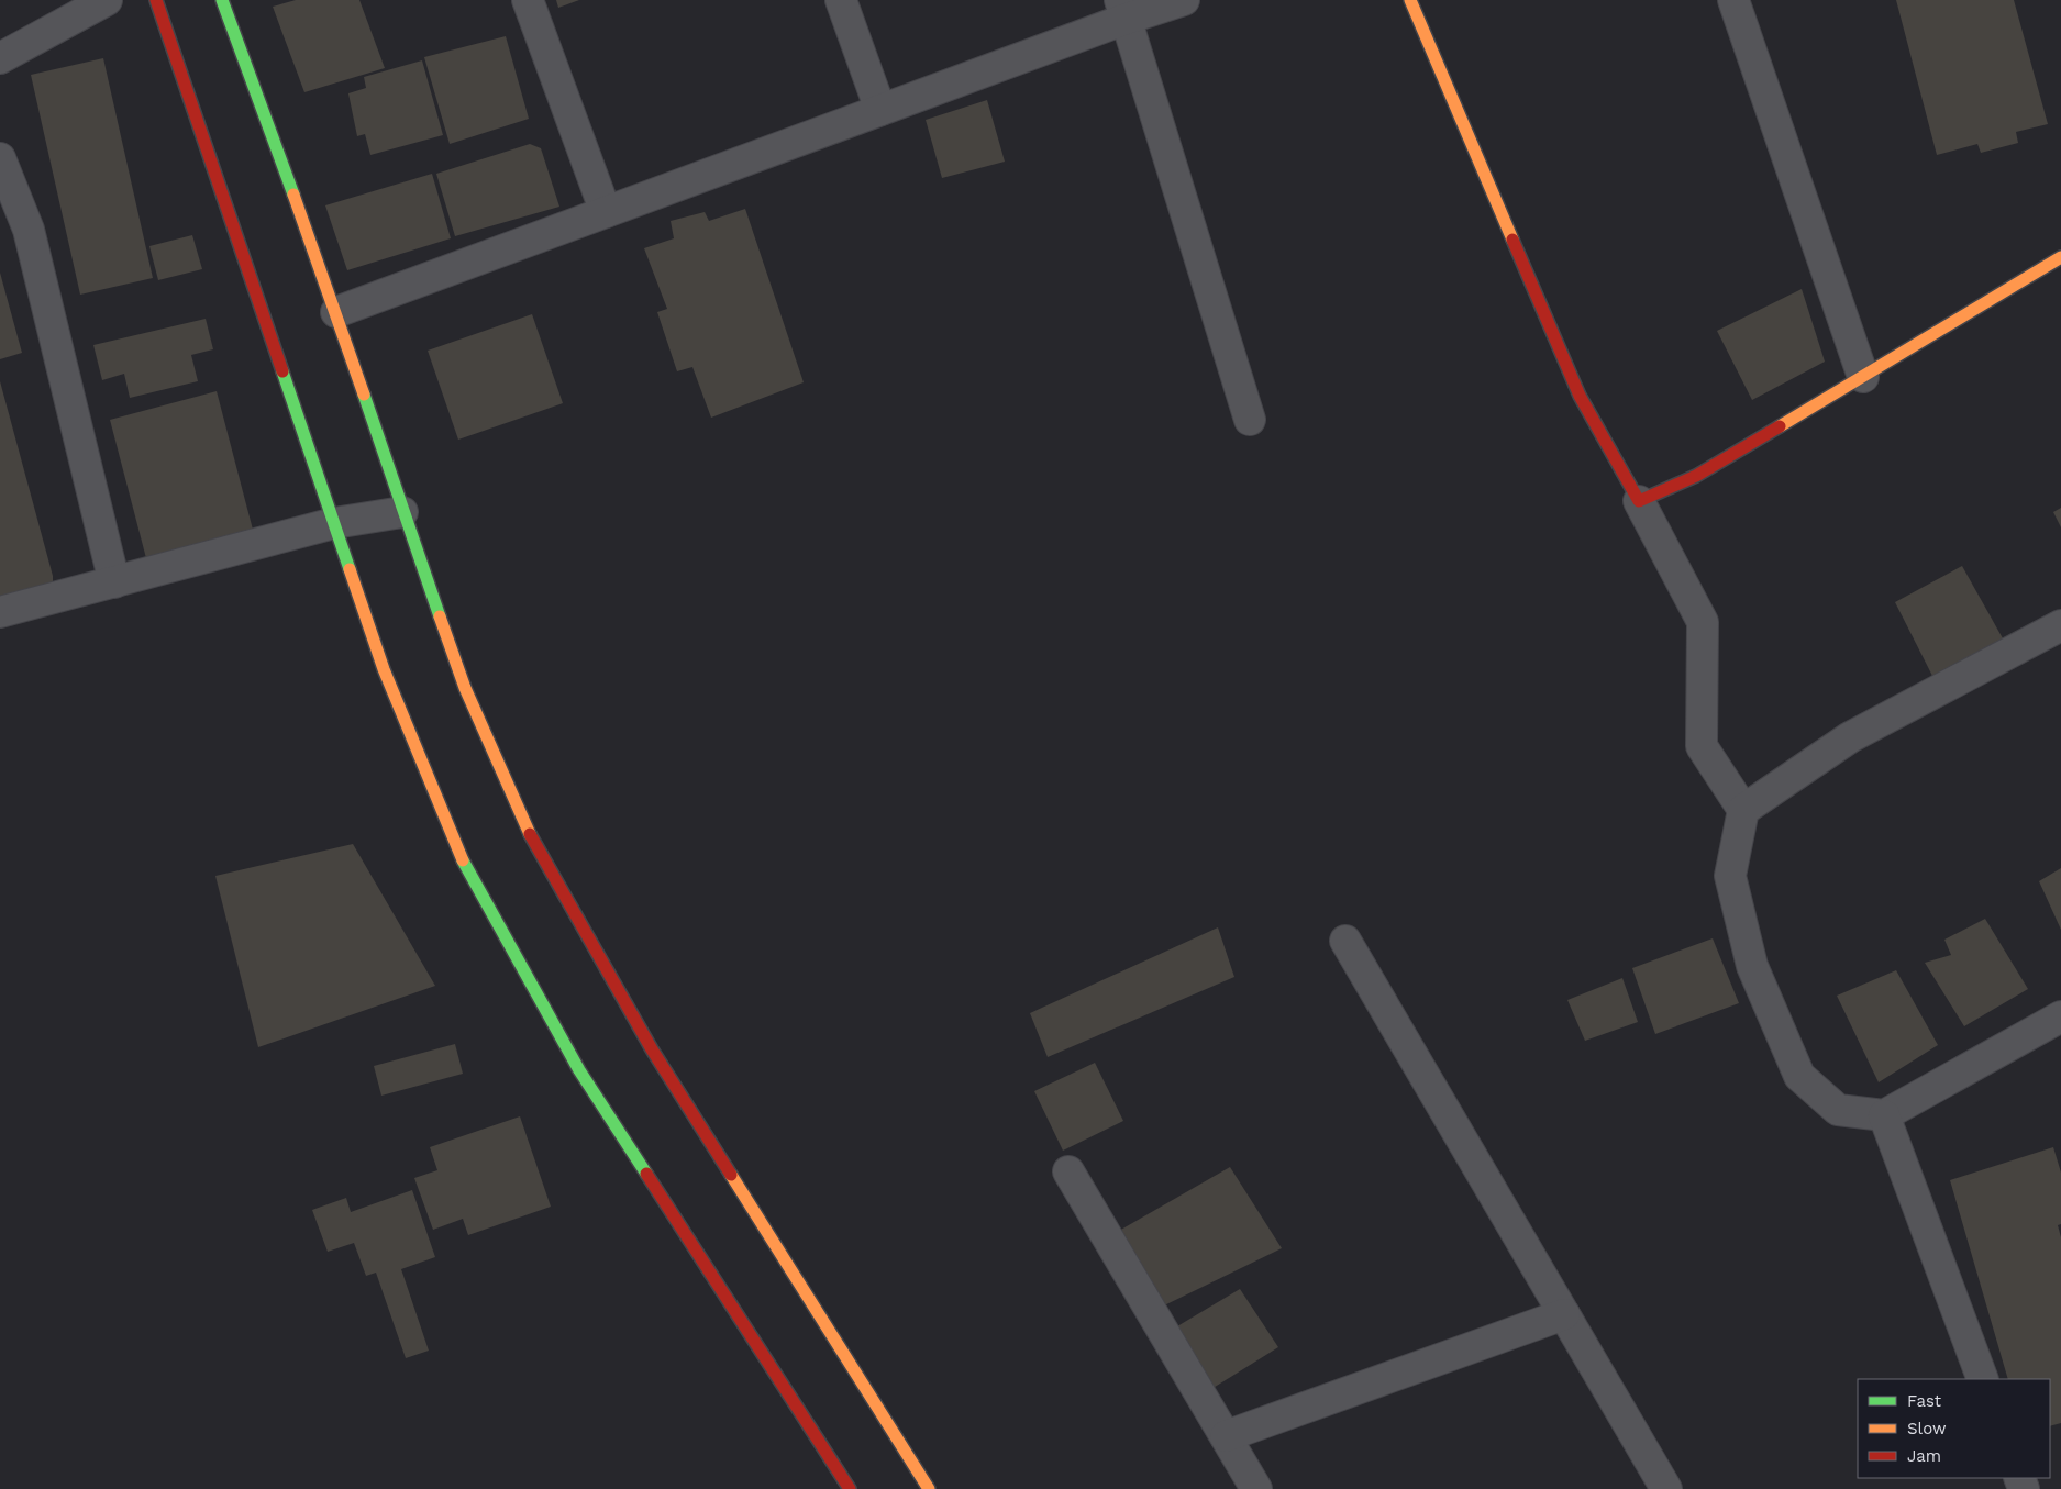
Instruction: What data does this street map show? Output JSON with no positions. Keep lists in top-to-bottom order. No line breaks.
{"legend":["Fast","Slow","Jam"]}
